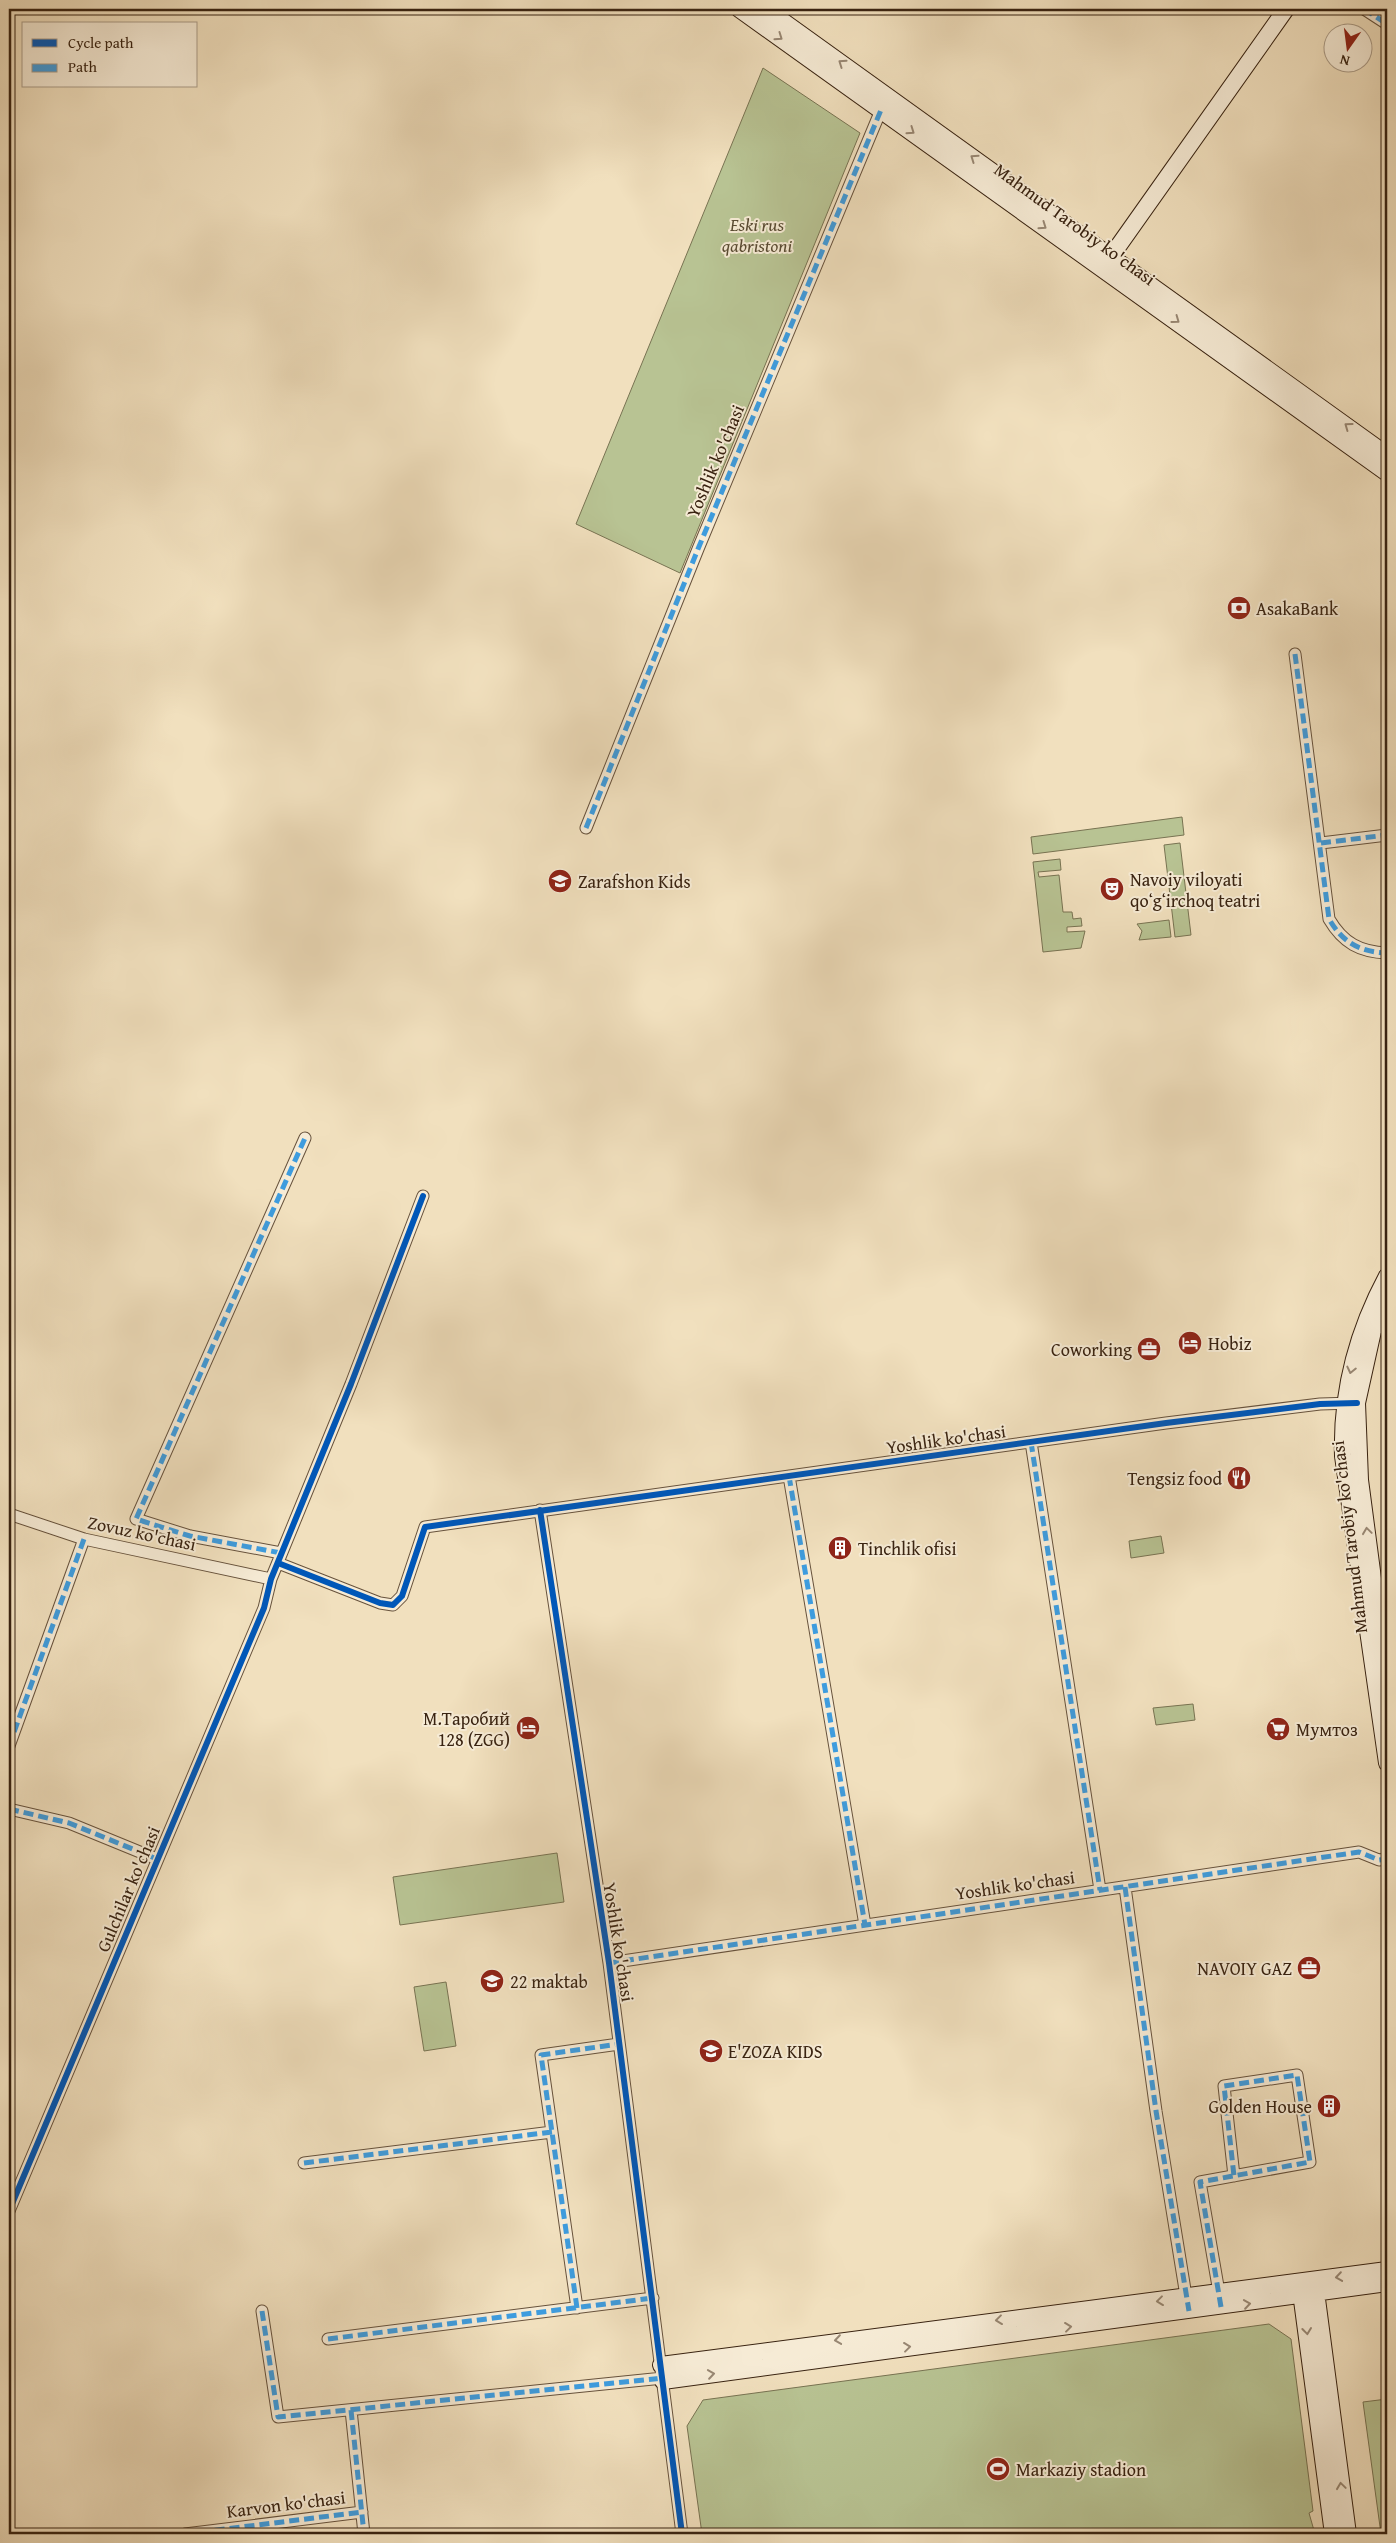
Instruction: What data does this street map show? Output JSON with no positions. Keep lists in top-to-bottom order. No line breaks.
{"streets":{"main road":["Mahmud Tarobiy ko'chasi"],"street":["Yoshlik ko'chasi","Zovuz ko'chasi","Gulchilar ko'chasi","Karvon ko'chasi"]},"crossings":[["Mahmud Tarobiy ko'chasi","Yoshlik ko'chasi"],["Yoshlik ko'chasi","Gulchilar ko'chasi"],["Zovuz ko'chasi","Gulchilar ko'chasi"]],"parks":["Eski rus qabristoni"],"places":{"bank":["AsakaBank"],"school or university":["Zarafshon Kids","22 maktab","E'ZOZA KIDS"],"theatre":["Navoiy viloyati qoʻgʻirchoq teatri"],"hotel":["Hobiz","М.Таробий 128 (ZGG)"],"office":["Coworking","NAVOIY GAZ"],"restaurant":["Tengsiz food"],"building":["Tinchlik ofisi","Golden House"],"supermarket":["Мумтоз"],"sports":["Markaziy stadion"]},"legend":["Cycle path","Path"],"north":"bottom"}
